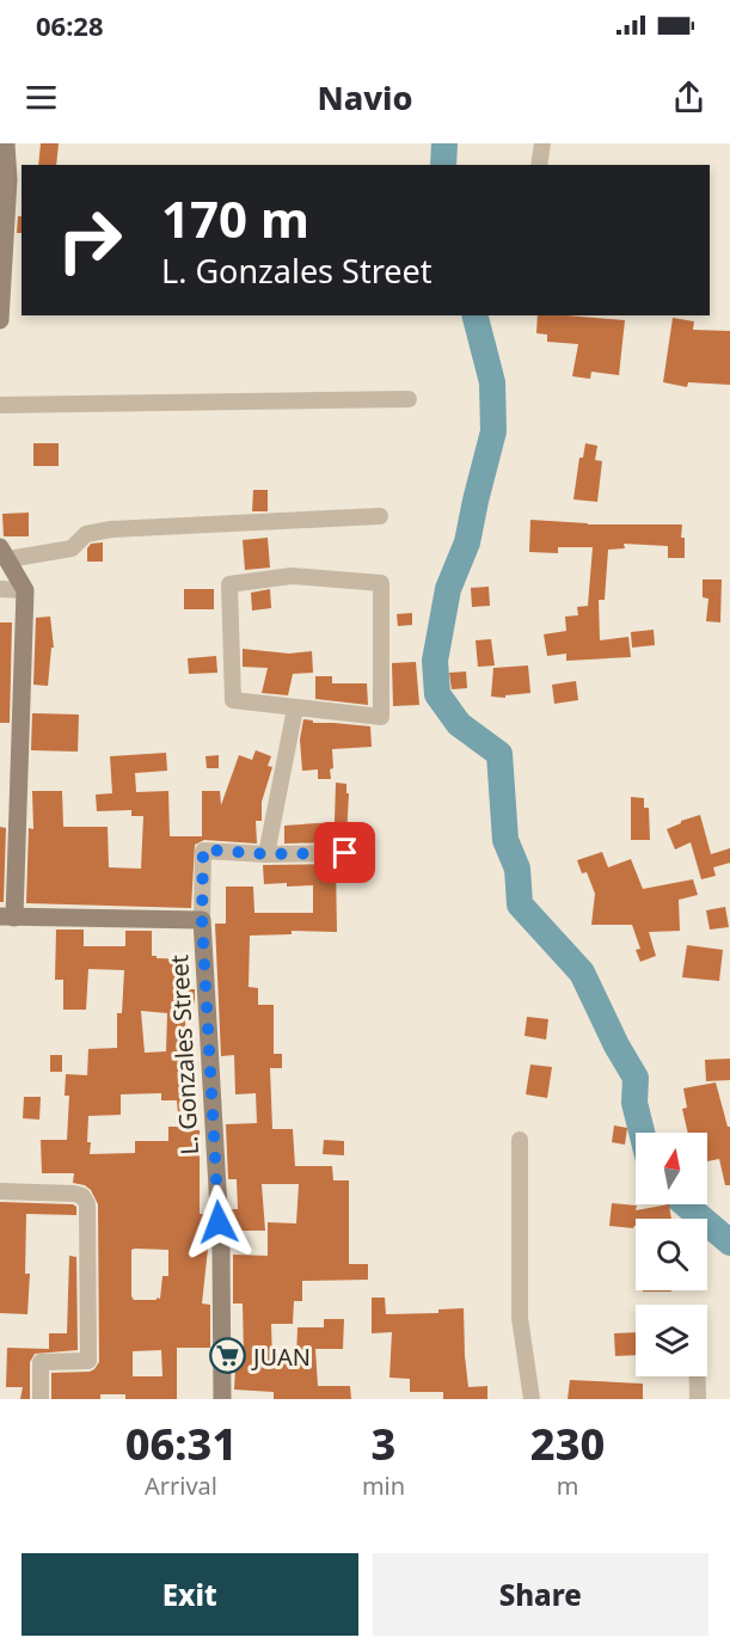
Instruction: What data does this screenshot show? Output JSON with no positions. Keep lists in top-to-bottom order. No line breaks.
{"streets":{"street":["L. Gonzales Street"]},"places":{"supermarket":["JUAN"]},"north":"top","page":{"status":"06:28","header":"Navio","turn":["170 m","L. Gonzales Street"],"eta":["06:31","Arrival","3","min","230","m"],"buttons":["Exit","Share"]}}
